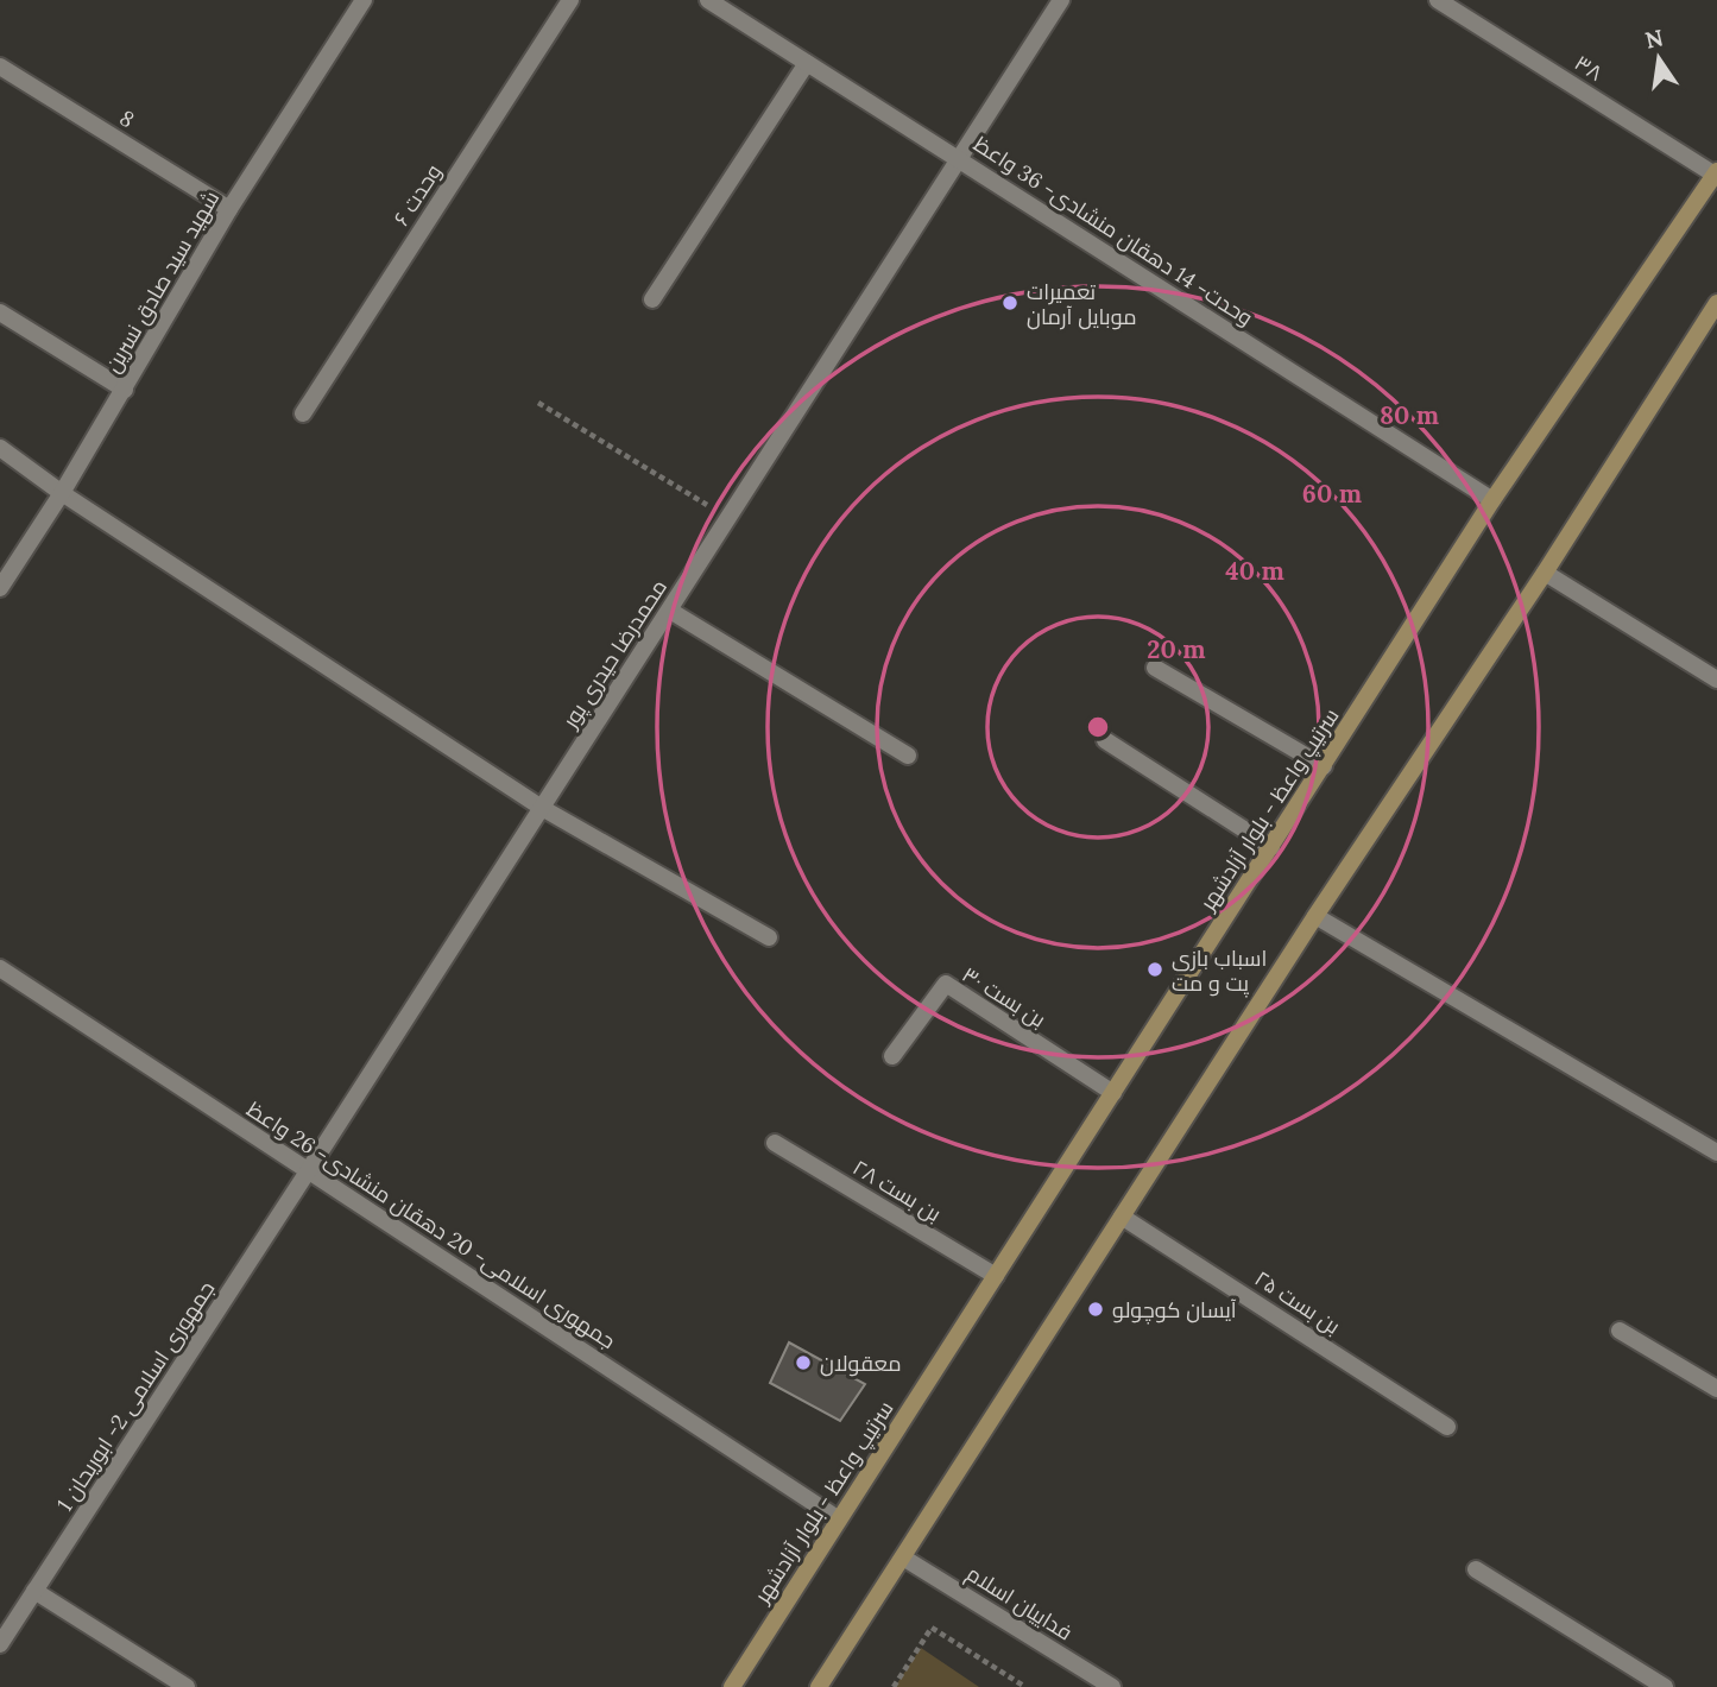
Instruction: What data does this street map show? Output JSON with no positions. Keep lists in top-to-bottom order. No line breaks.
{"streets":{"main road":["سرتیپ واعظ - بلوار آزادشهر"],"street":["۳۸","8","وحدت ۶","وحدت- 14 دهقان منشادی- 36 واعظ","شهید سید صادق نسرین","محمدرضا حیدری پور","بن بست ۳۰","بن بست ۲۸","جمهوری اسلامی- 20 دهقان منشادی- 26 واعظ","بن بست ۲۵","جمهوری اسلامی 2- ابوریحان 1","فداییان اسلام"]},"crossings":[["۳۸","سرتیپ واعظ - بلوار آزادشهر"],["8","شهید سید صادق نسرین"],["وحدت- 14 دهقان منشادی- 36 واعظ","محمدرضا حیدری پور"],["وحدت- 14 دهقان منشادی- 36 واعظ","سرتیپ واعظ - بلوار آزادشهر"],["محمدرضا حیدری پور","جمهوری اسلامی- 20 دهقان منشادی- 26 واعظ"],["محمدرضا حیدری پور","جمهوری اسلامی 2- ابوریحان 1"],["سرتیپ واعظ - بلوار آزادشهر","بن بست ۳۰"],["سرتیپ واعظ - بلوار آزادشهر","بن بست ۲۸"],["سرتیپ واعظ - بلوار آزادشهر","جمهوری اسلامی- 20 دهقان منشادی- 26 واعظ"],["جمهوری اسلامی- 20 دهقان منشادی- 26 واعظ","جمهوری اسلامی 2- ابوریحان 1"]],"places":["تعمیرات موبایل آرمان","اسباب بازی پت و مت","آیسان کوچولو","معقولان"],"north":"top","rings":["80 m","60 m","40 m","20 m"]}
